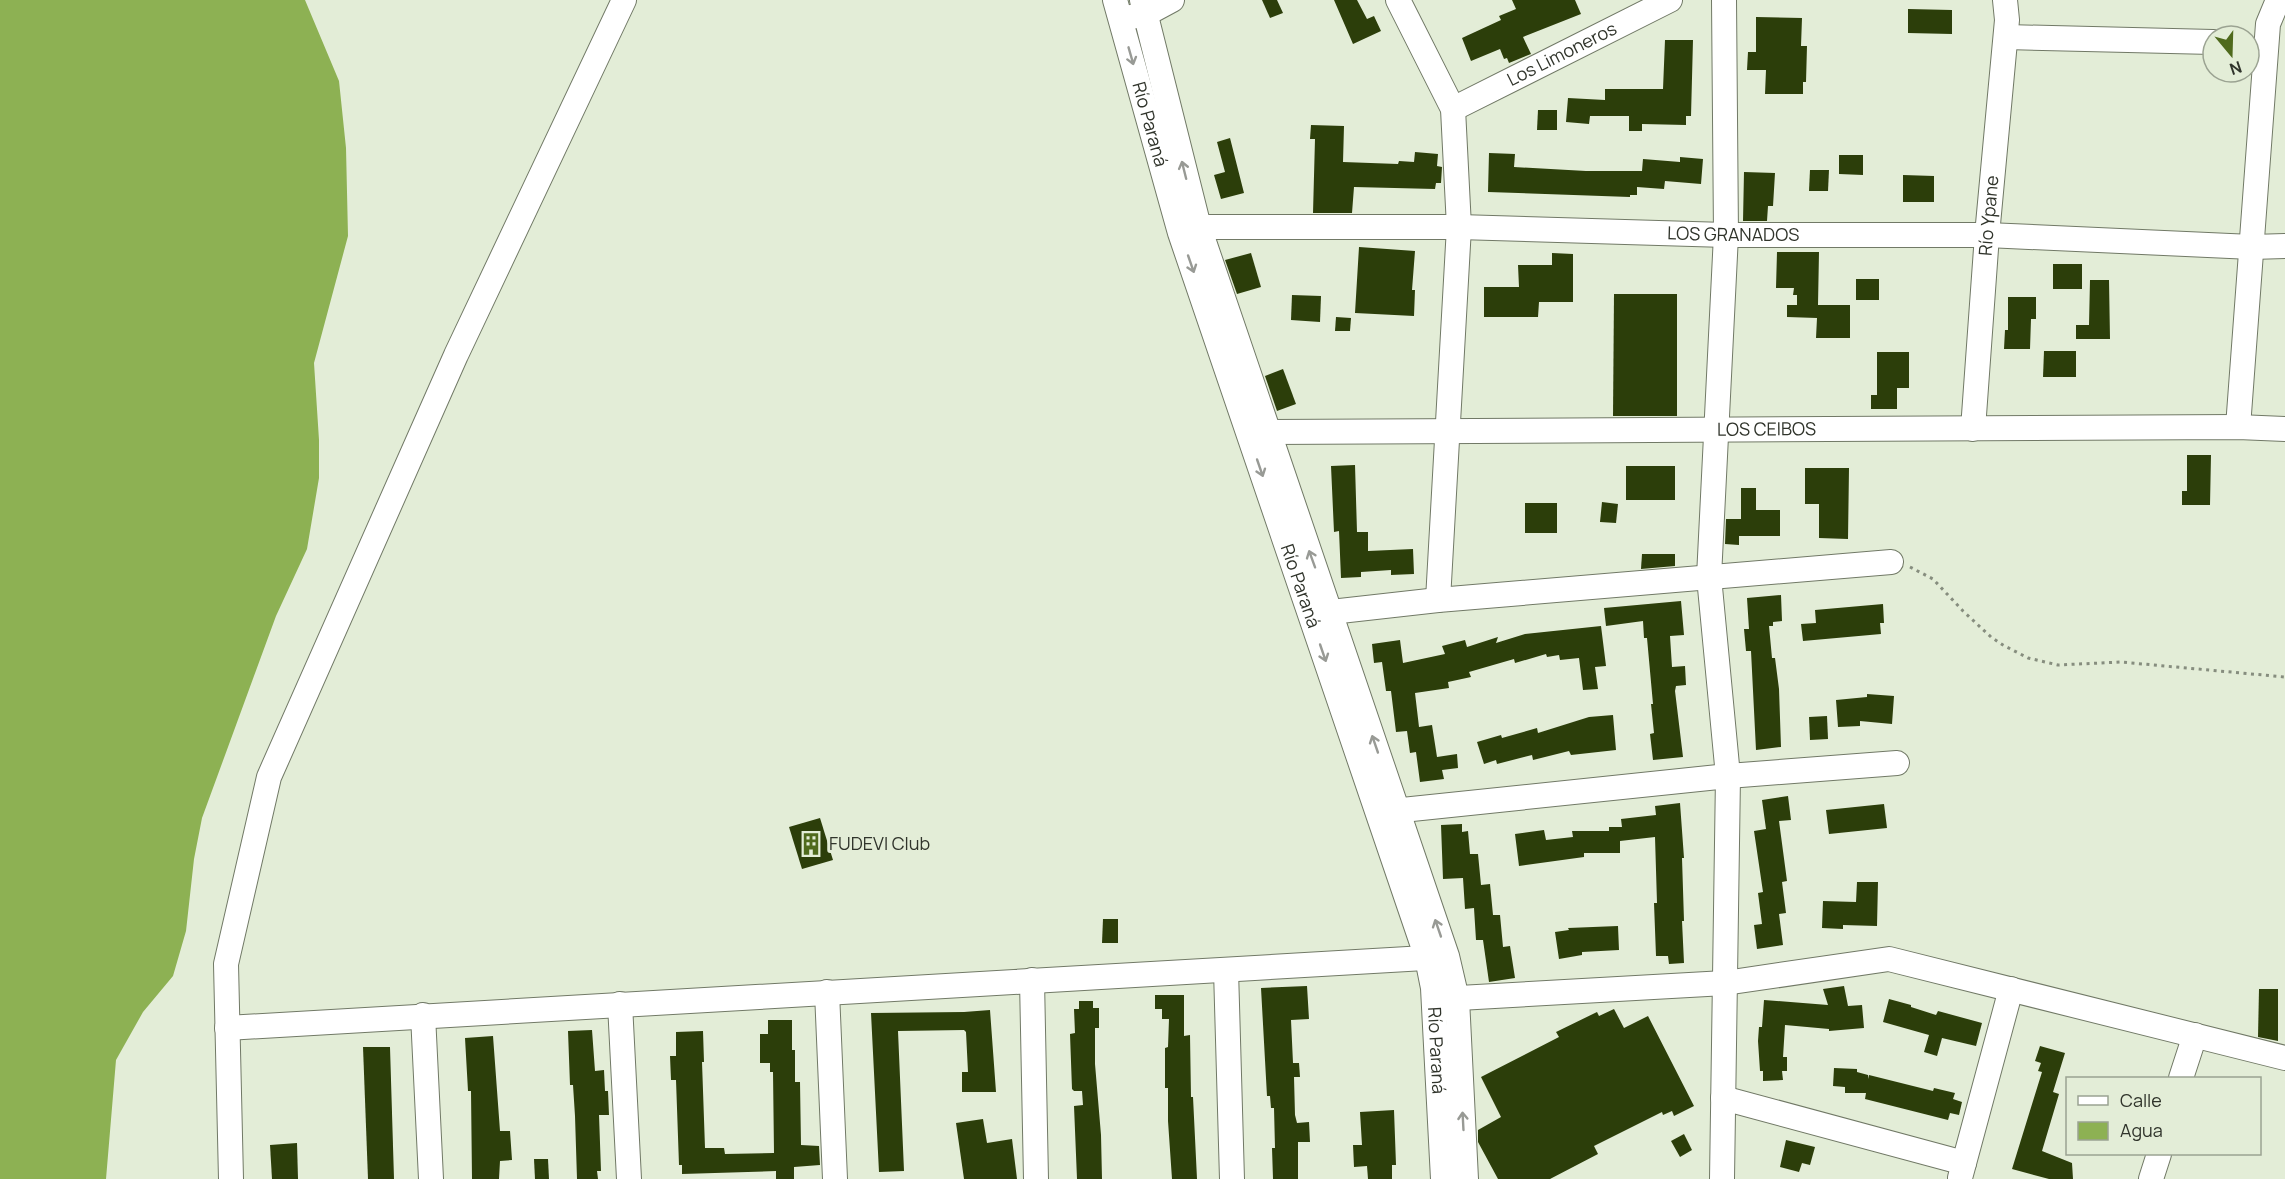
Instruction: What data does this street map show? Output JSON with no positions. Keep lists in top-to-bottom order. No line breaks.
{"streets":{"street":["Los Limoneros","Río Paraná","Río Ypane","LOS GRANADOS","LOS CEIBOS"]},"crossings":[["Río Paraná","LOS GRANADOS"],["Río Paraná","LOS CEIBOS"],["Río Ypane","LOS GRANADOS"],["Río Ypane","LOS CEIBOS"]],"places":{"building":["FUDEVI Club"]},"legend":["Calle","Agua"],"north":"bottom"}
